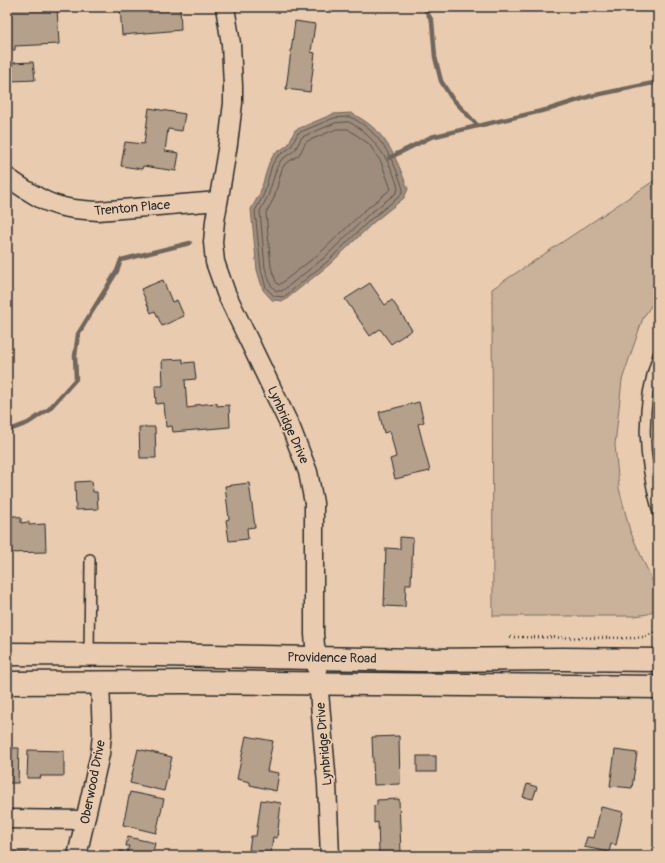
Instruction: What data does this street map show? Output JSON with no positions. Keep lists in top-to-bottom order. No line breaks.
{"streets":{"main road":["Providence Road"],"street":["Trenton Place","Lynbridge Drive","Oberwood Drive"]},"crossings":[["Trenton Place","Lynbridge Drive"],["Lynbridge Drive","Providence Road"],["Providence Road","Oberwood Drive"]]}
